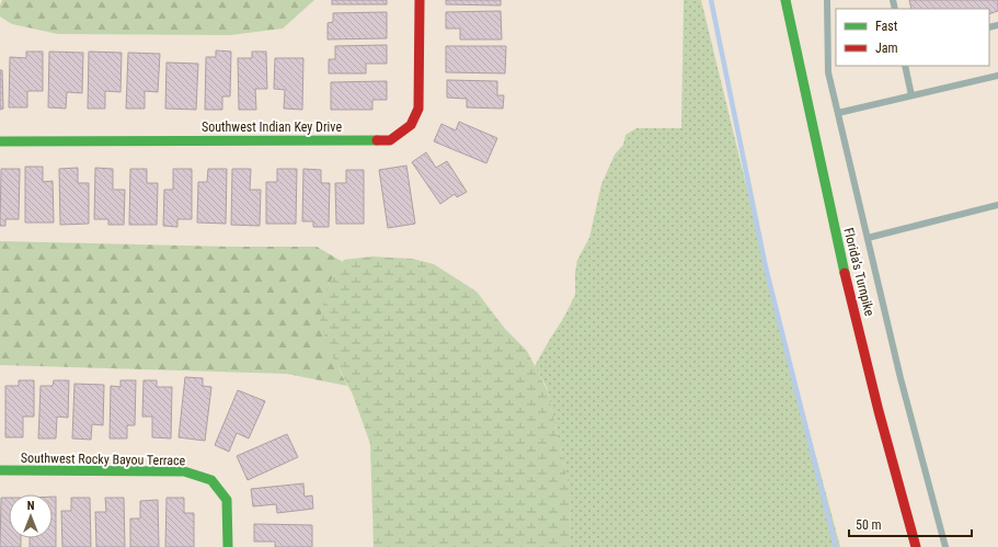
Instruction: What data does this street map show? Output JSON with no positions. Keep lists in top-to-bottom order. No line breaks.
{"streets":{"main road":["Southwest Indian Key Drive","Florida's Turnpike","Southwest Rocky Bayou Terrace"]},"legend":["Fast","Jam"],"scale_bar":"50 m","north":"top"}
